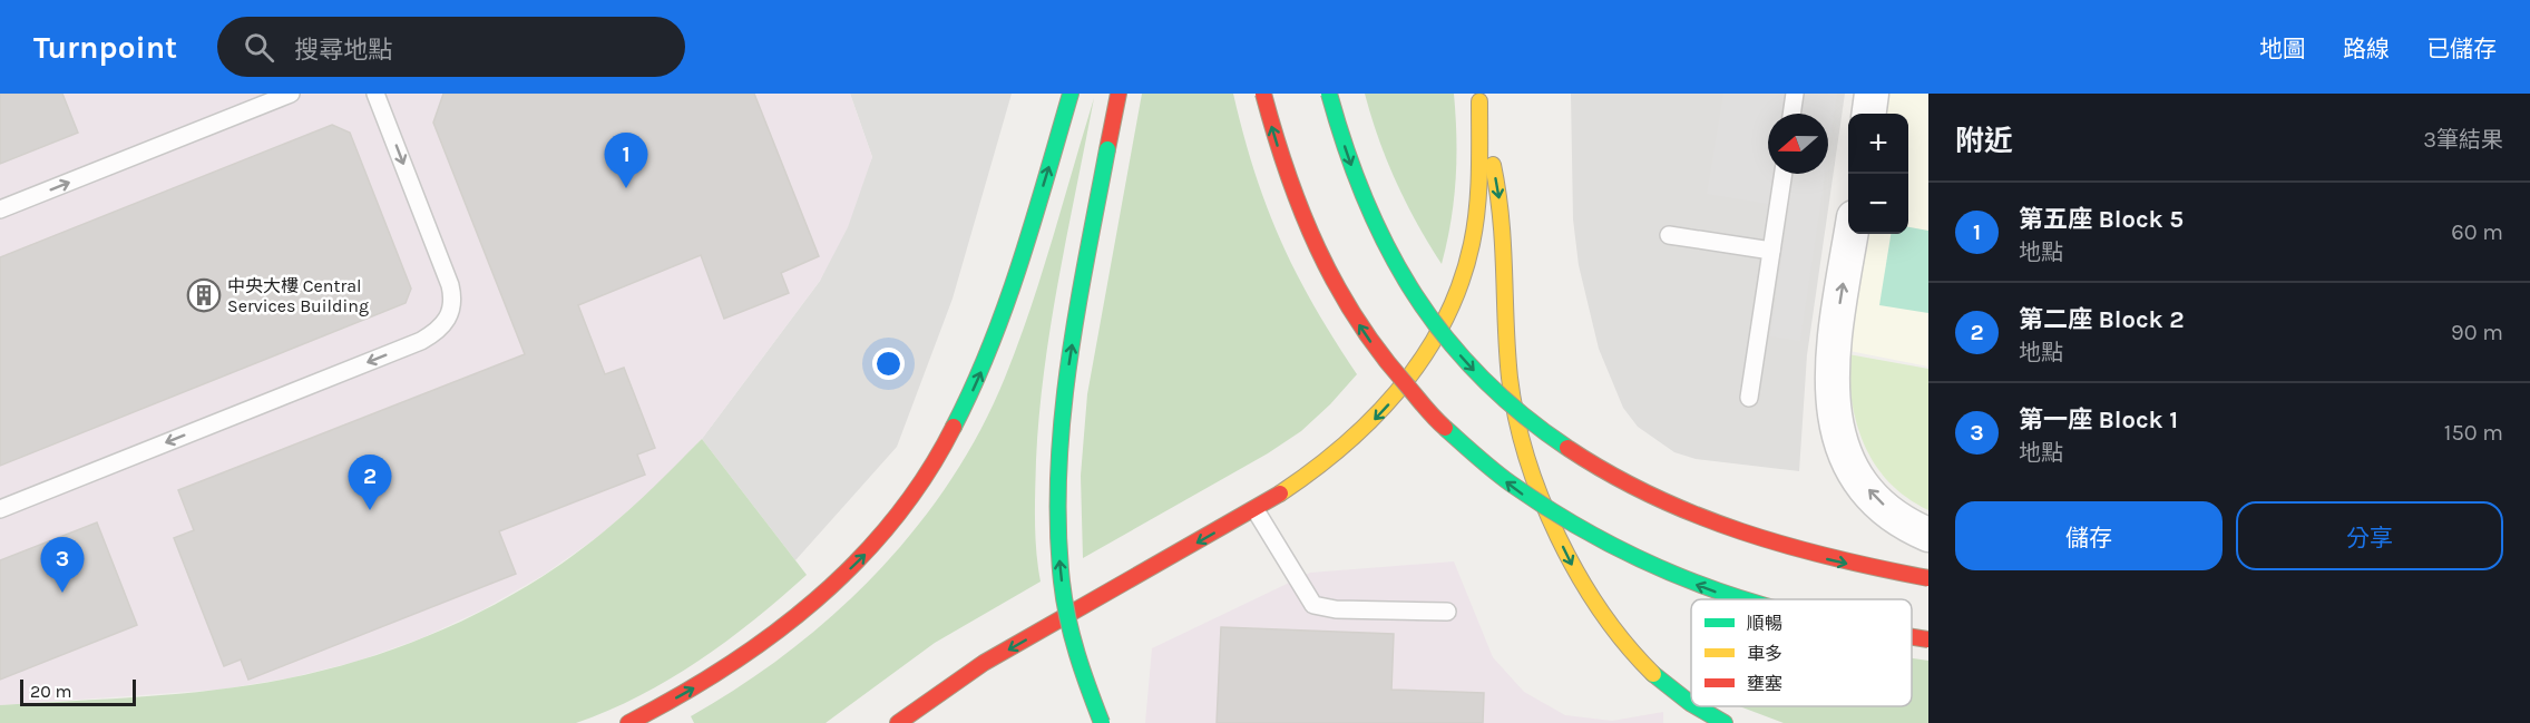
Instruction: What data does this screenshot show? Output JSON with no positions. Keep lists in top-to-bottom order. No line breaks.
{"places":{"building":["中央大樓 Central Services Building"]},"legend":["順暢","車多","壅塞"],"scale_bar":"20 m","north":"left","page":{"header":"Turnpoint","search":"搜尋地點","nav":["地圖","路線","已儲存"],"heading":["附近","3筆結果"],"map_buttons":["+","−"],"pins":["1","2","3"],"list":[{"mark":"1","name":"第五座 Block 5","note":"地點","value":"60 m"},{"mark":"2","name":"第二座 Block 2","note":"地點","value":"90 m"},{"mark":"3","name":"第一座 Block 1","note":"地點","value":"150 m"}],"buttons":["儲存","分享"],"scale":"20 m"}}
